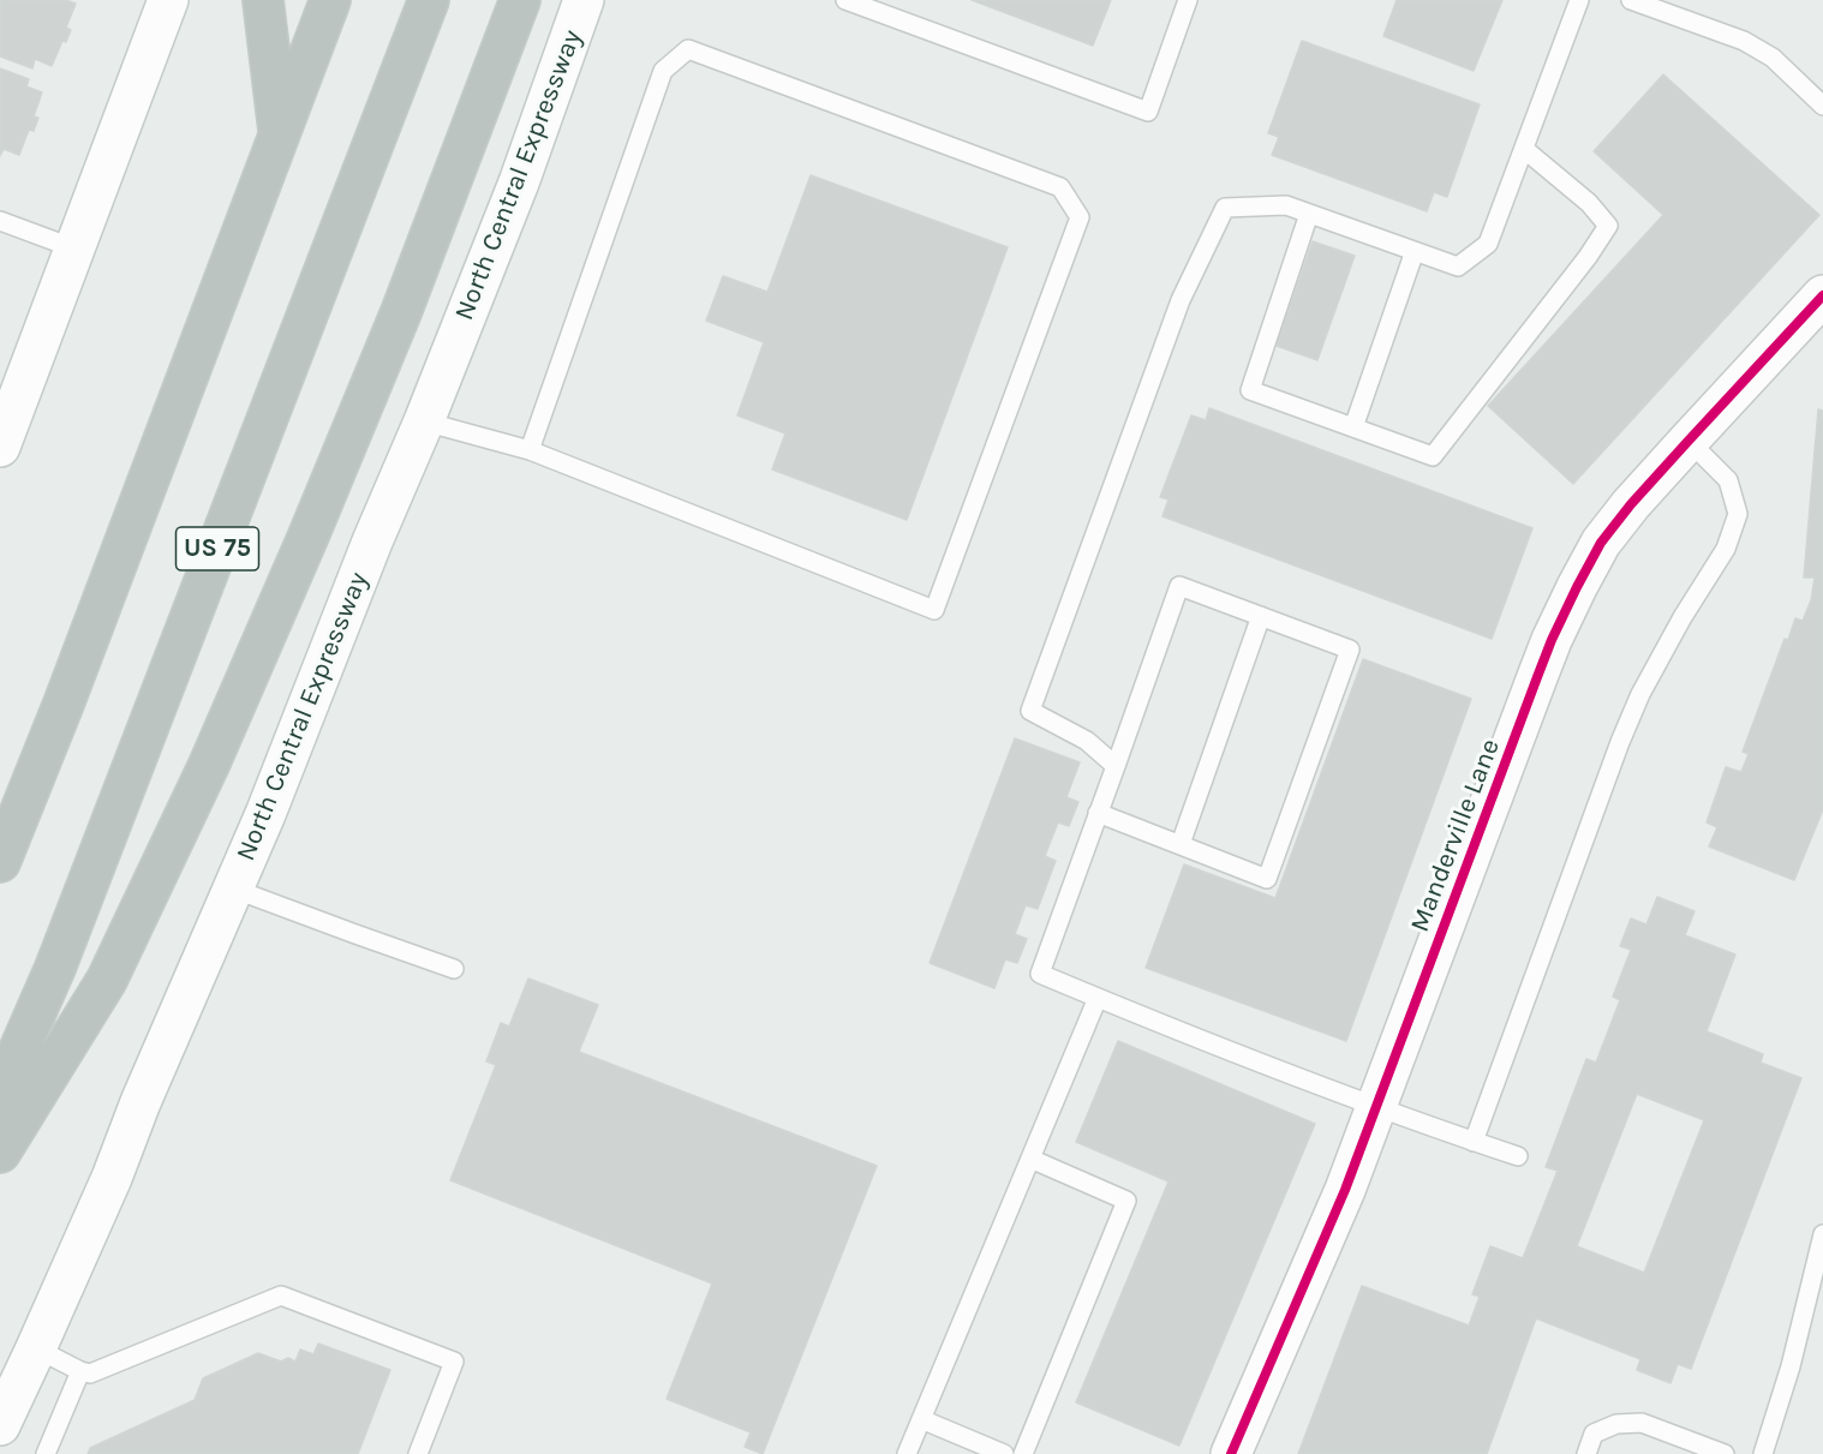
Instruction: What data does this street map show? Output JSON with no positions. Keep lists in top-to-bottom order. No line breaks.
{"streets":{"highway":["US 75"],"main road":["North Central Expressway","Manderville Lane"]}}
